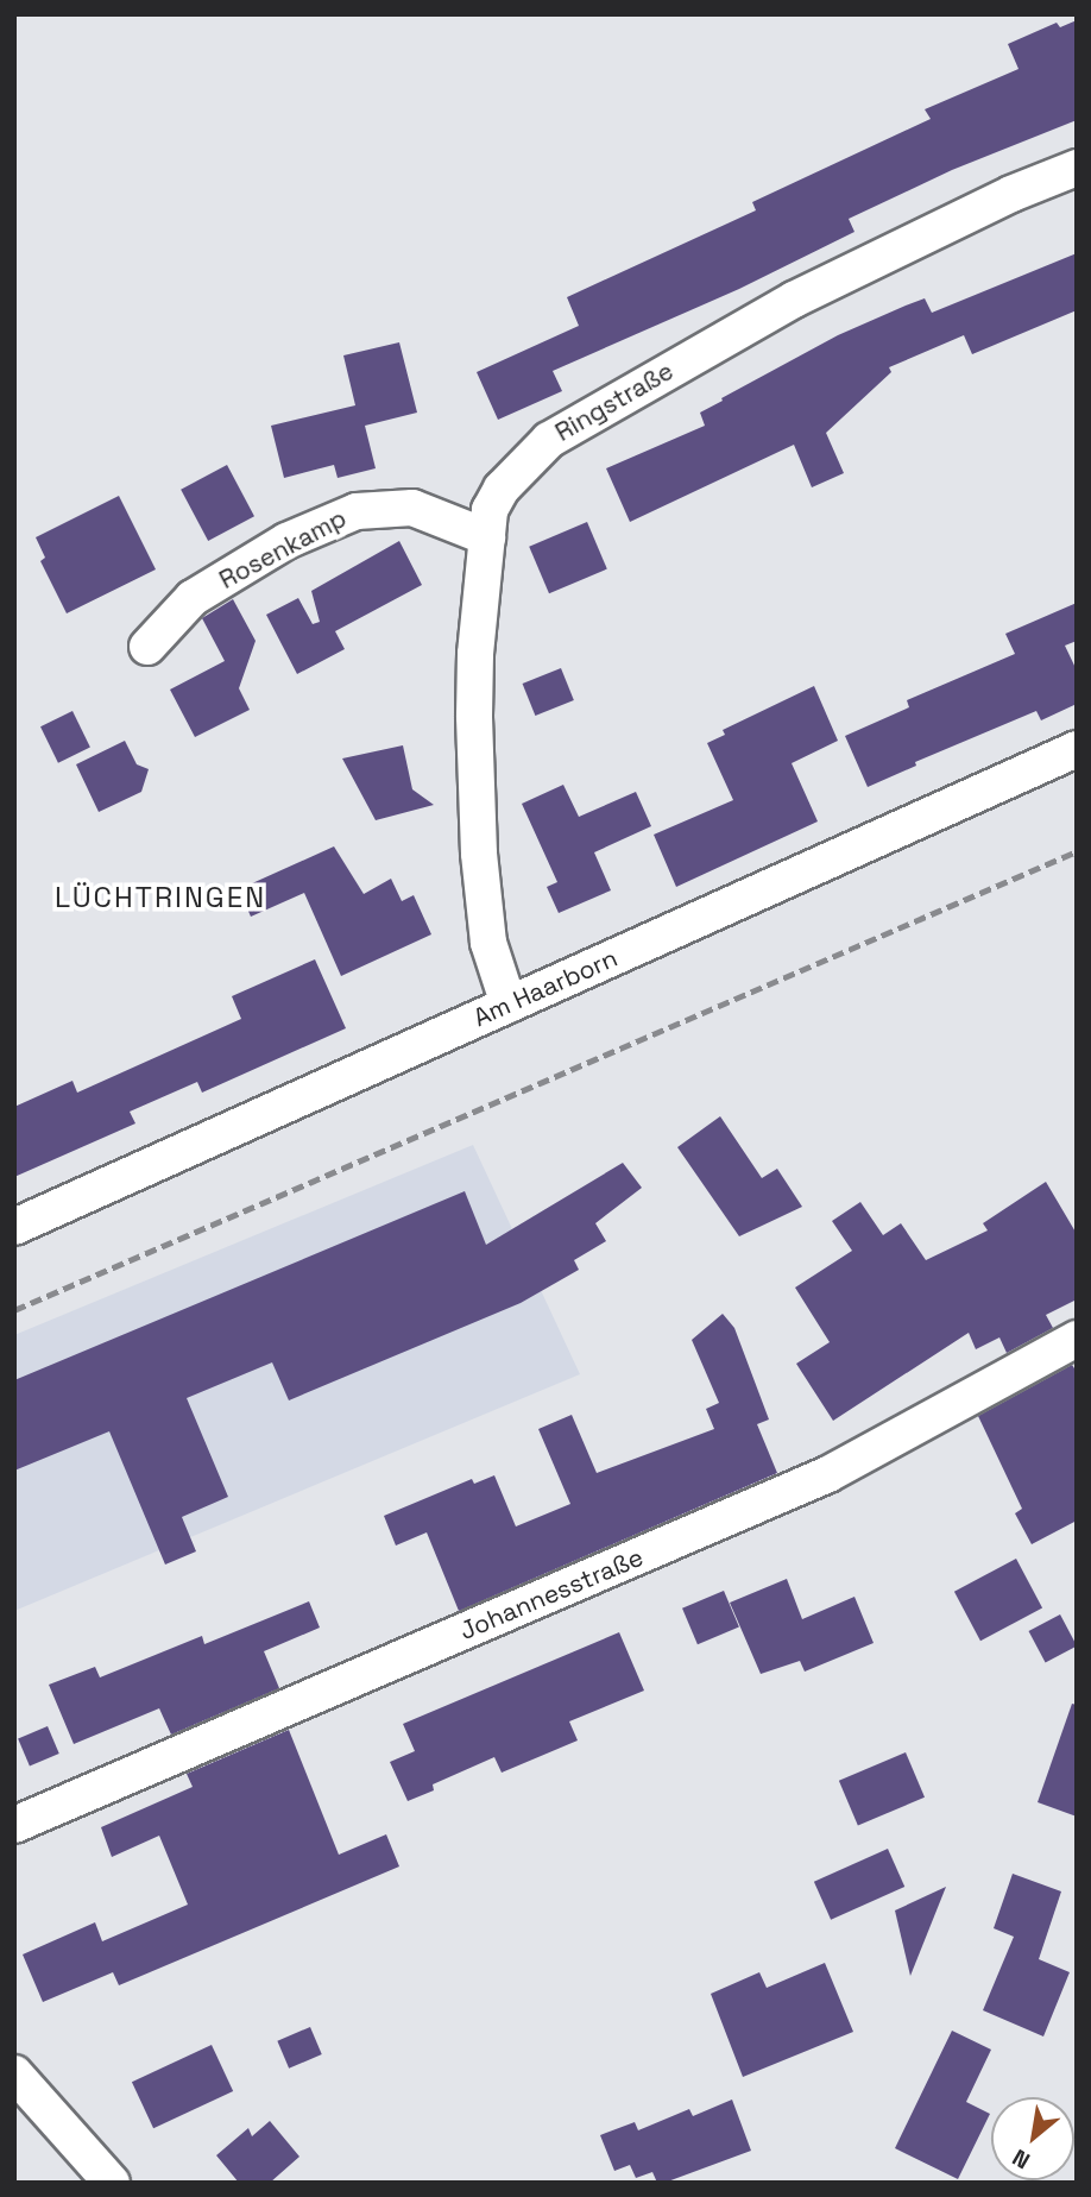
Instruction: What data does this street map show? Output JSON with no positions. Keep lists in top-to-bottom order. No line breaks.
{"streets":{"street":["Ringstraße","Rosenkamp","Am Haarborn","Johannesstraße"]},"crossings":[["Ringstraße","Rosenkamp"],["Ringstraße","Am Haarborn"]],"districts":["LÜCHTRINGEN"],"north":"bottom left"}
